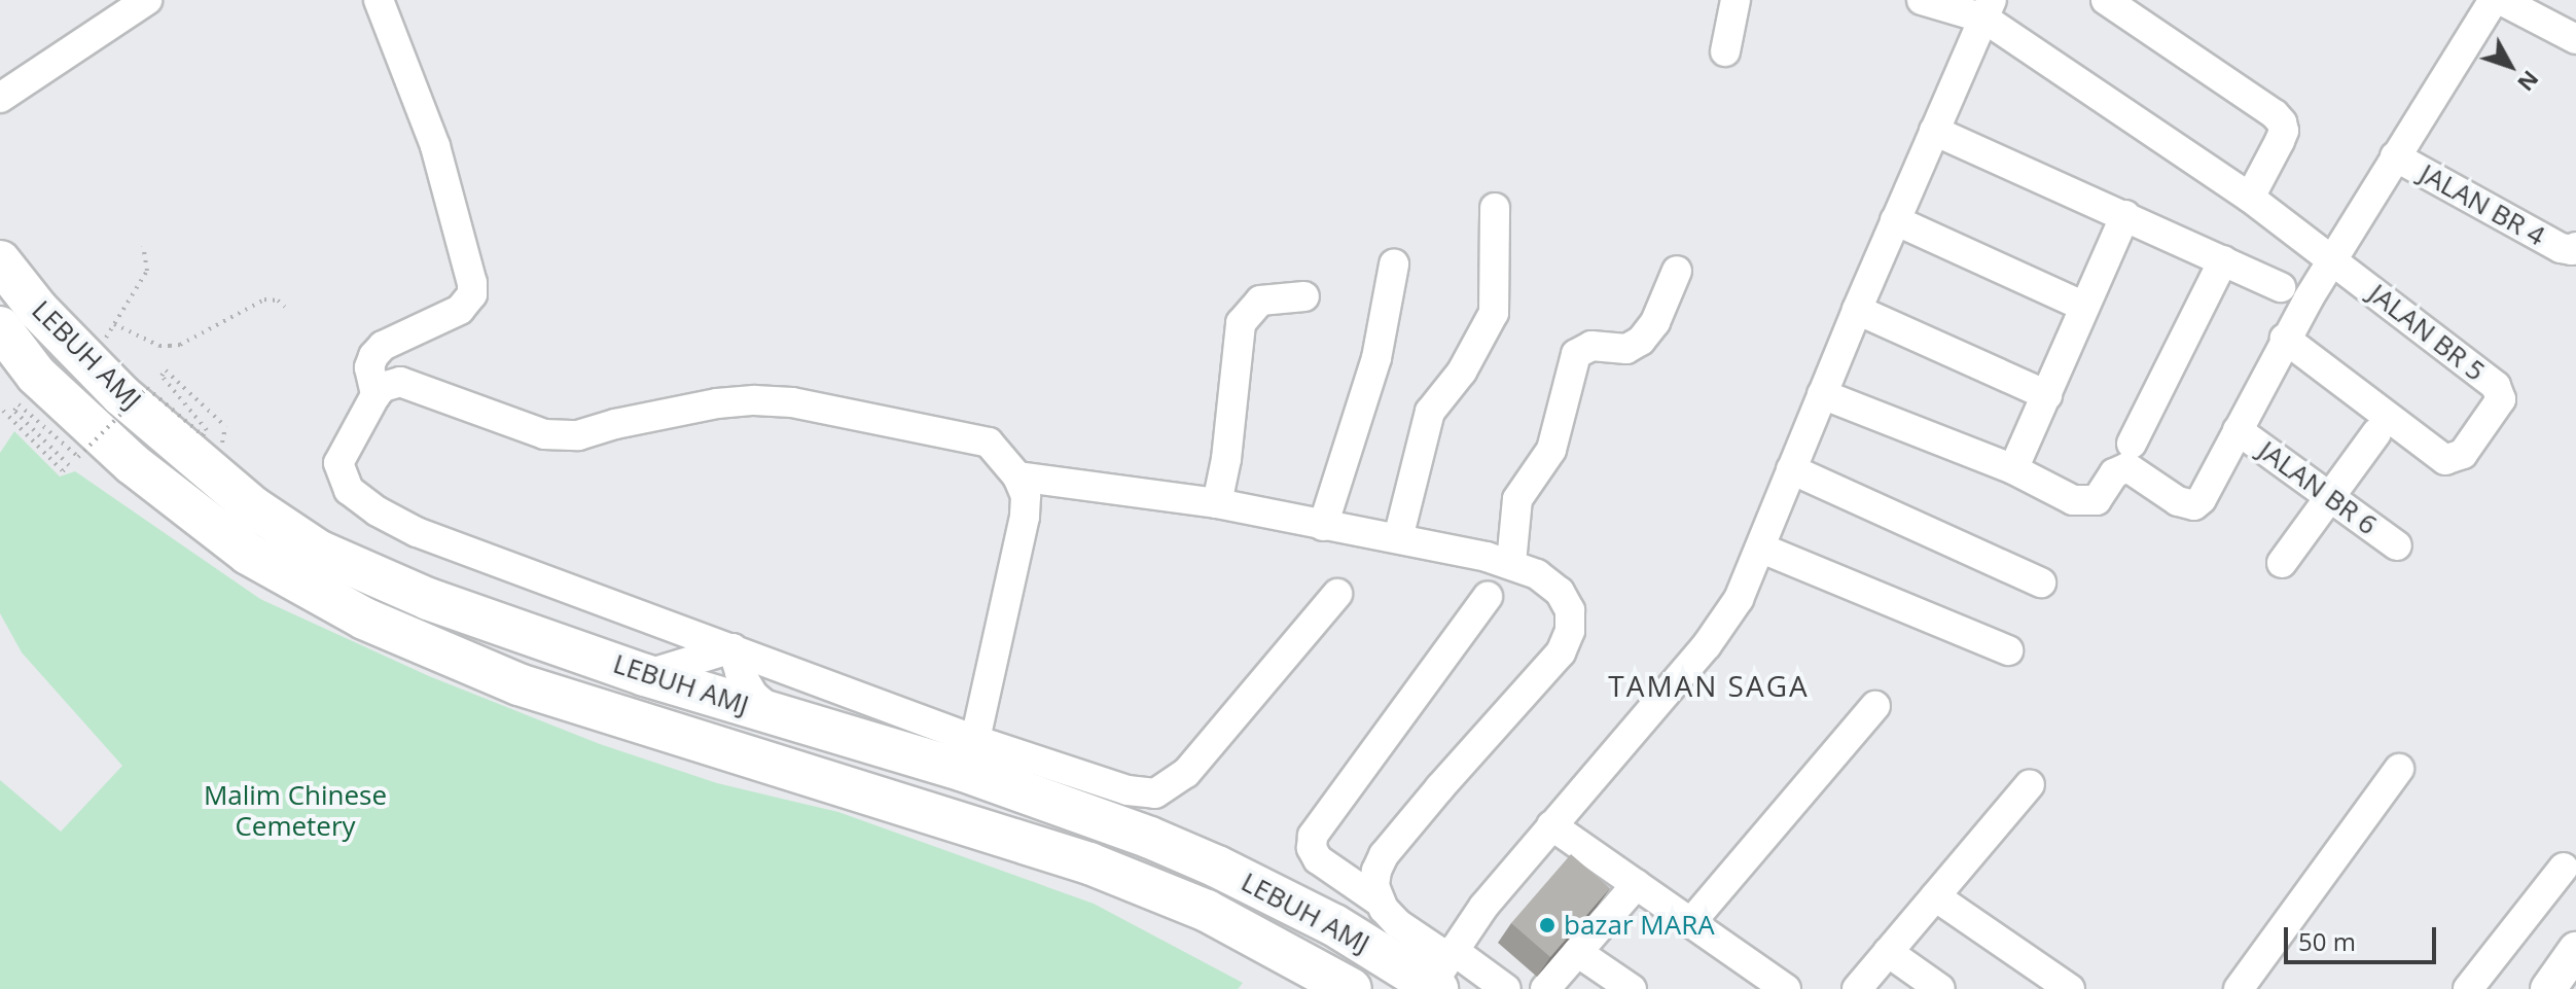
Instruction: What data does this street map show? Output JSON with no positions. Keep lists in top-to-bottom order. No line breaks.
{"streets":{"highway":["LEBUH AMJ"],"street":["JALAN BR 4","JALAN BR 5","JALAN BR 6"]},"districts":["TAMAN SAGA"],"parks":["Malim Chinese Cemetery"],"places":["bazar MARA"],"scale_bar":"50 m","north":"bottom right"}
